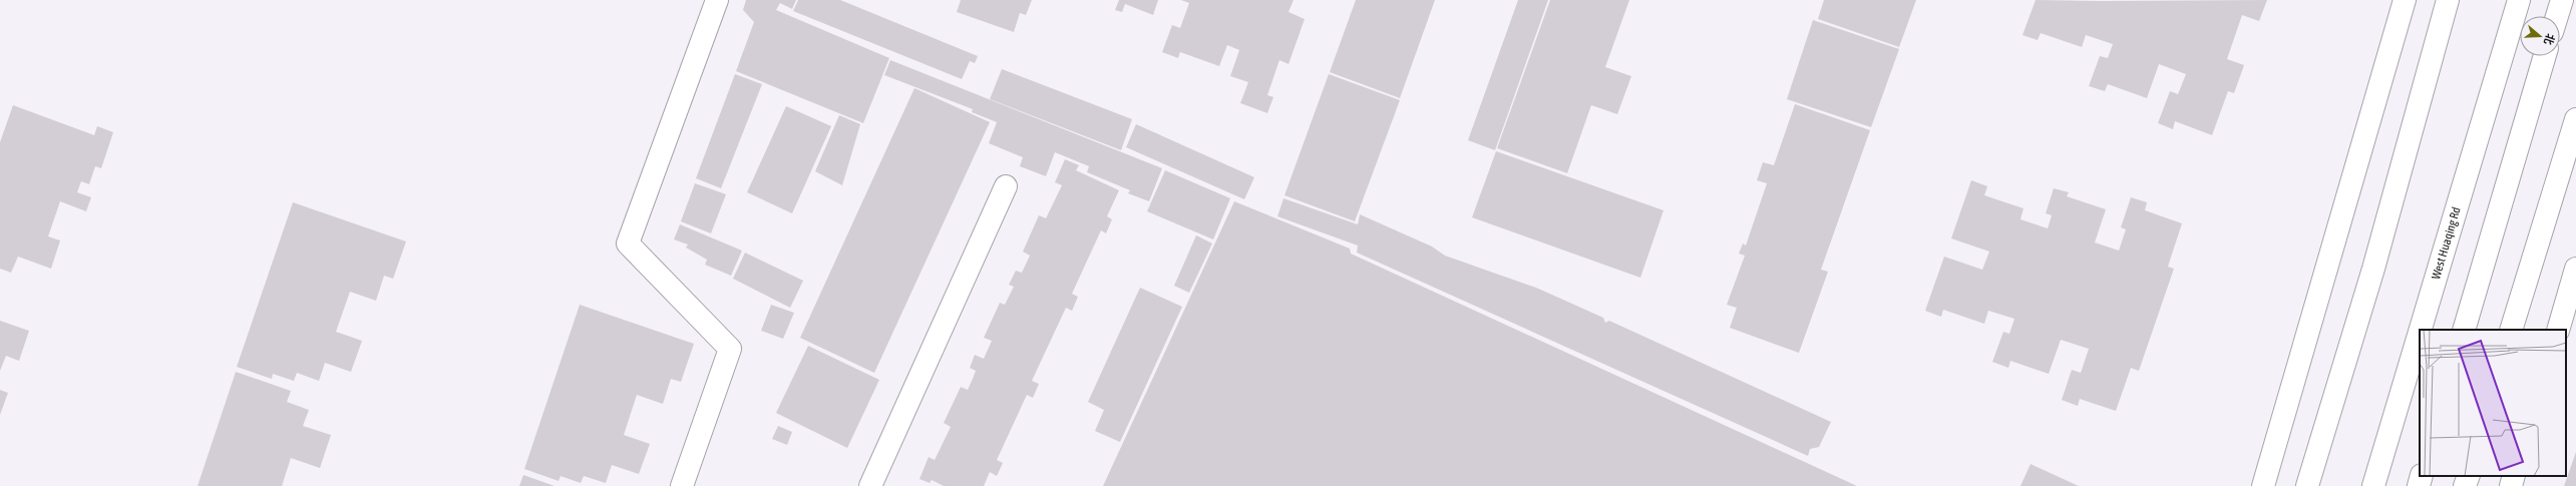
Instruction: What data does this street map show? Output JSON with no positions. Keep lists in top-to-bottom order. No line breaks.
{"streets":{"main road":["West Huaqing Rd"]},"north":"right"}
